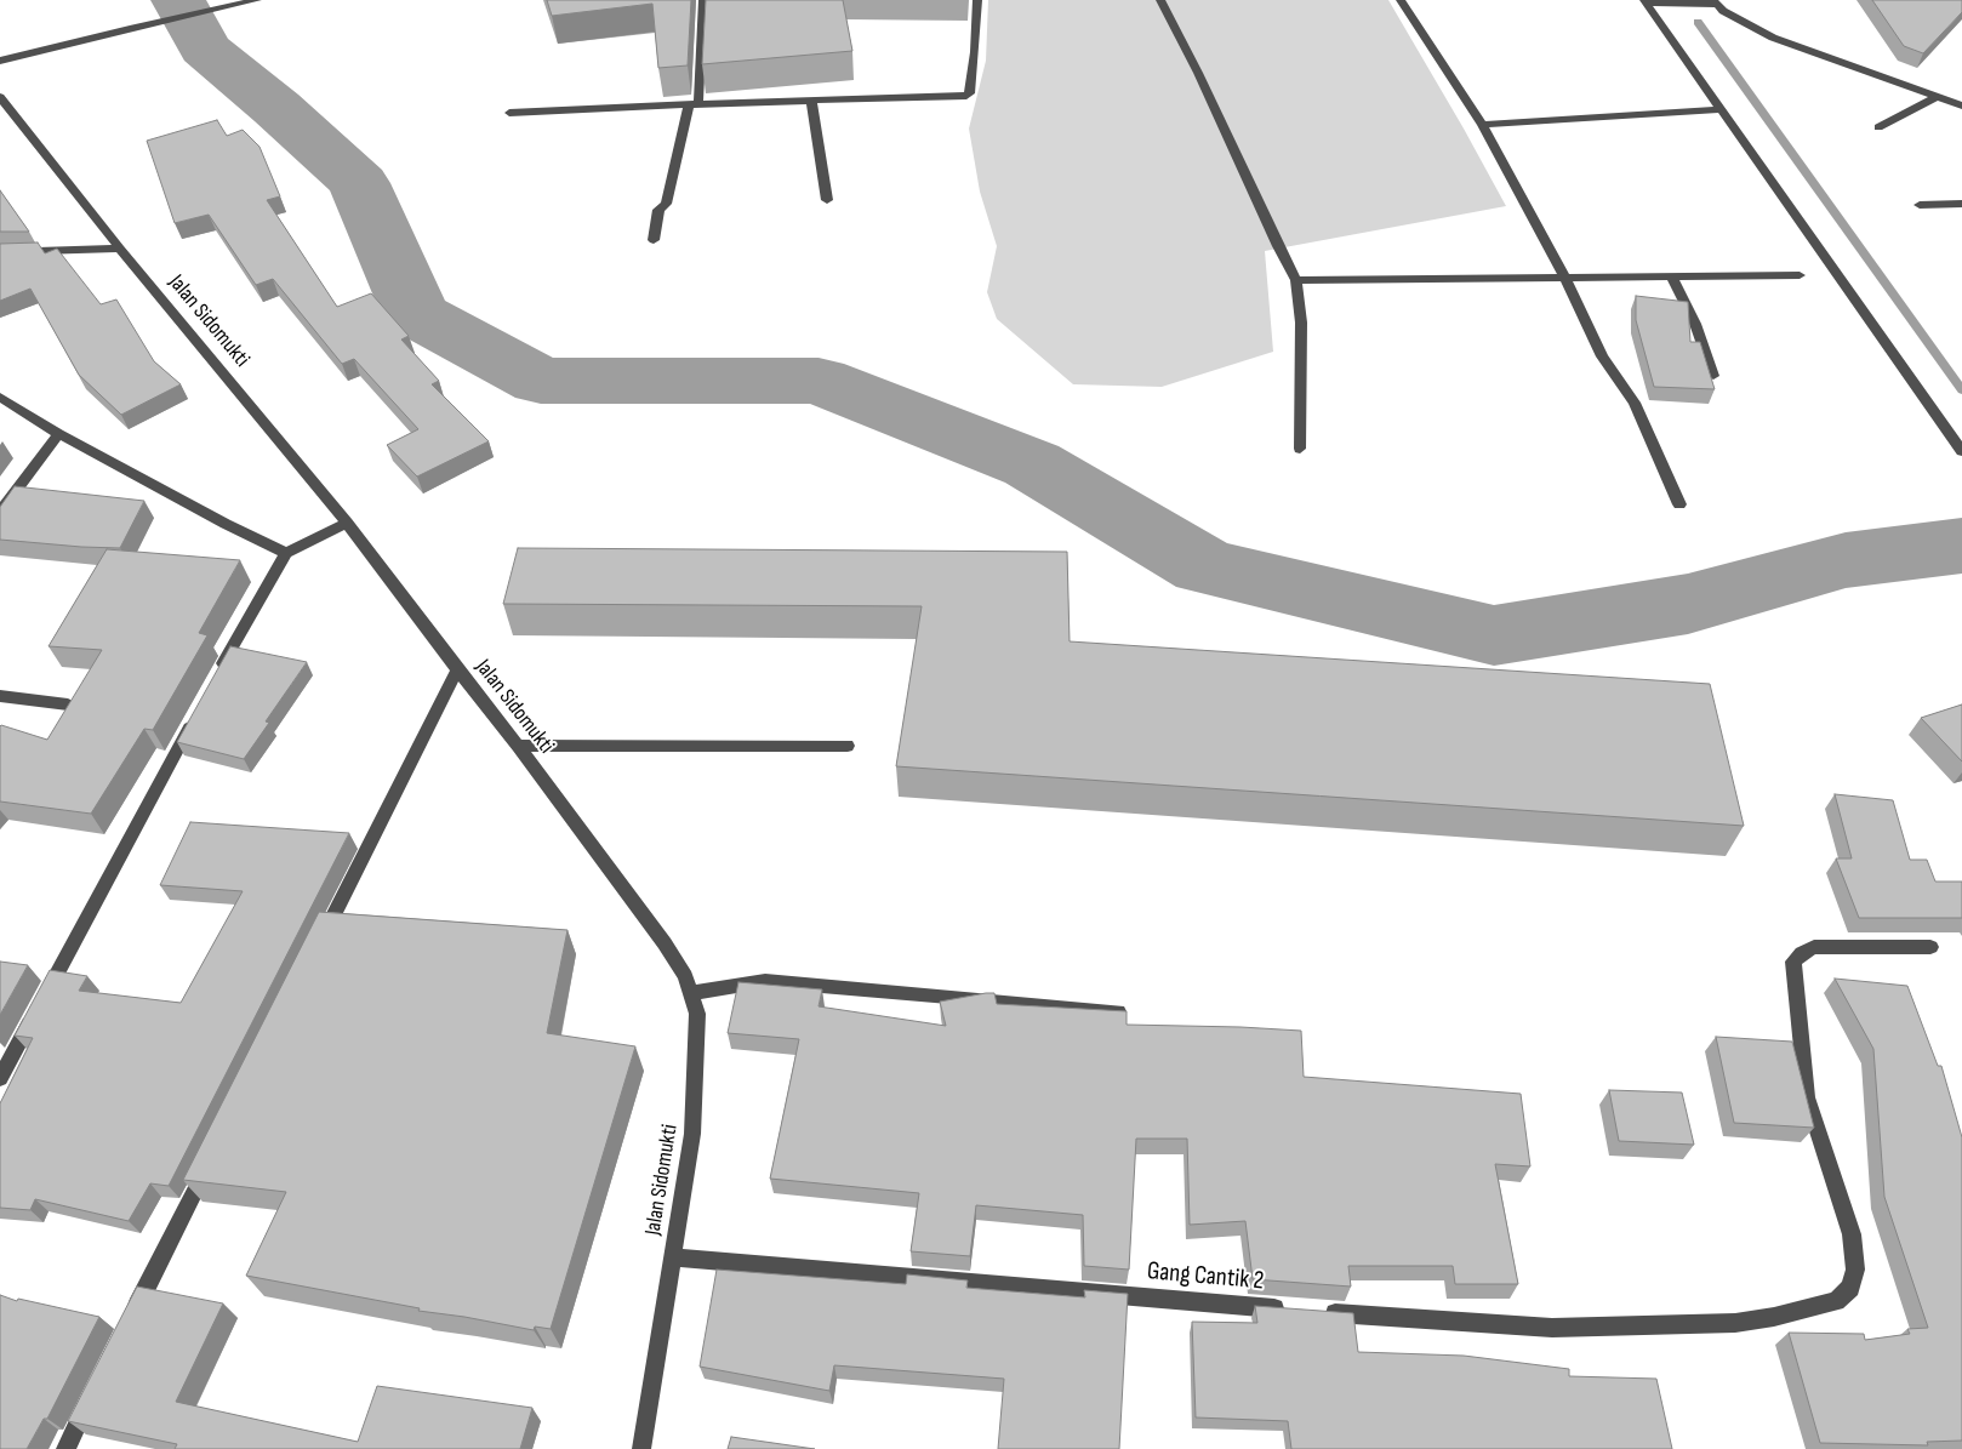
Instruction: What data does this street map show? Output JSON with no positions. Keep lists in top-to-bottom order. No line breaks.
{"streets":{"street":["Jalan Sidomukti","Gang Cantik 2"]},"crossings":[["Jalan Sidomukti","Gang Cantik 2"]]}
